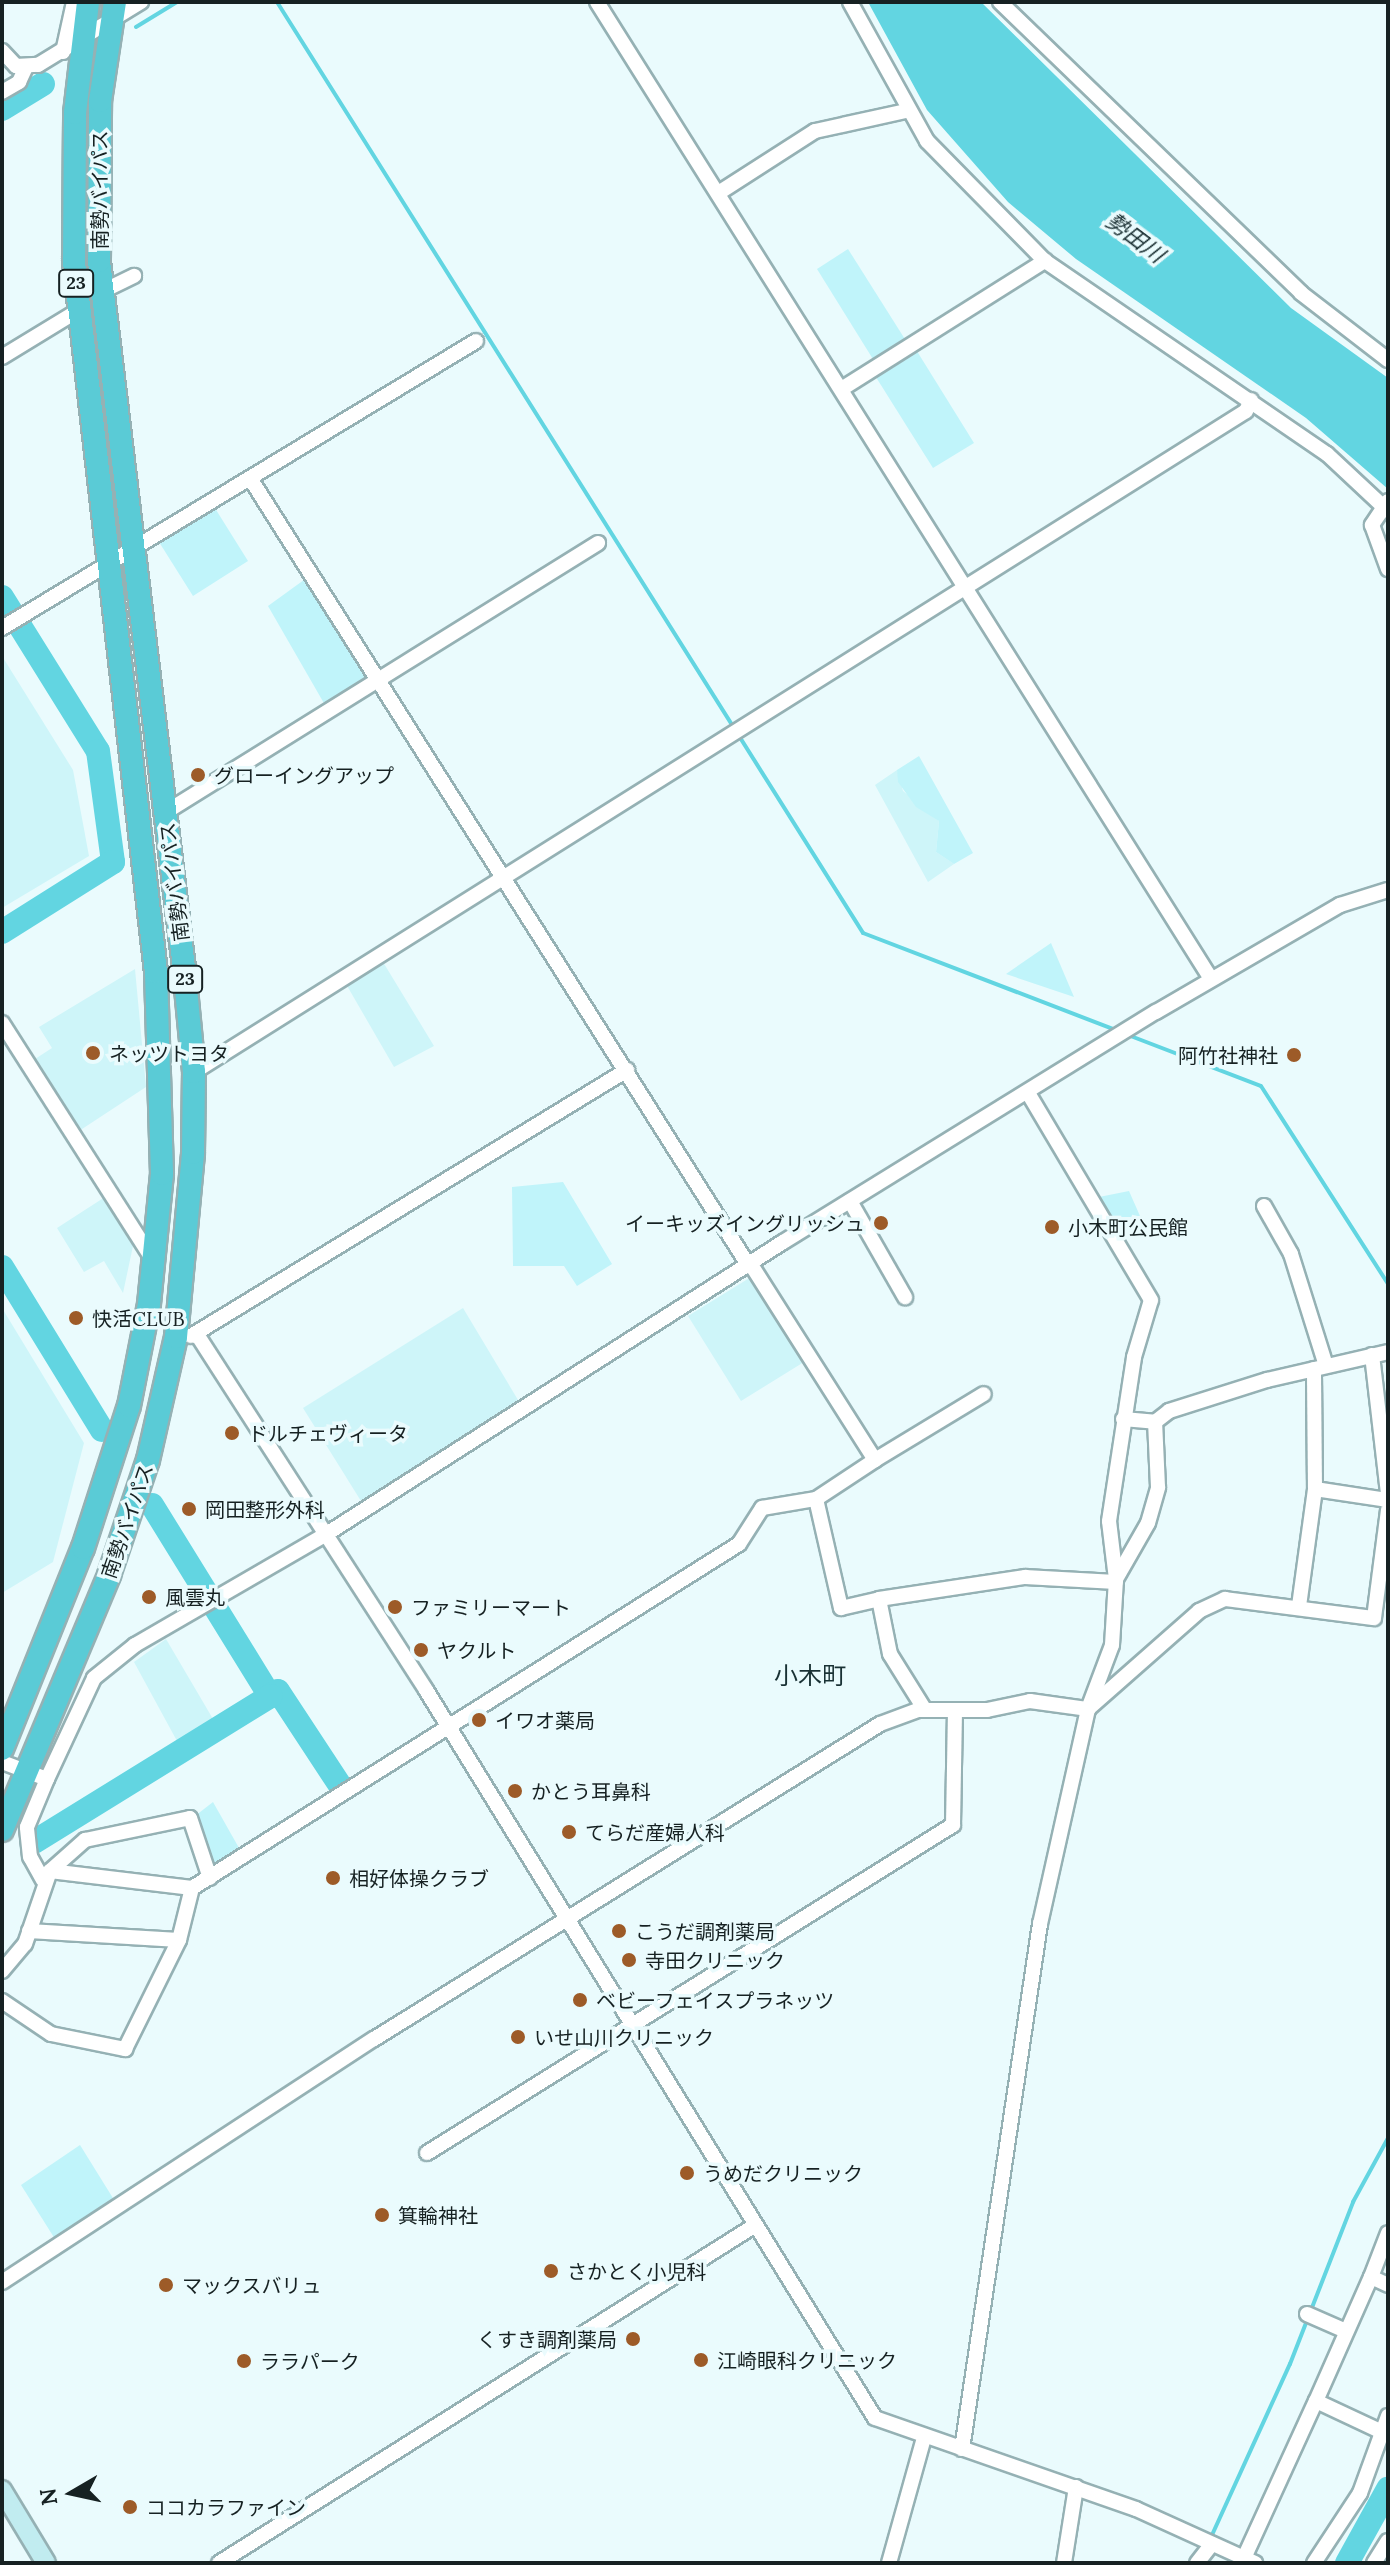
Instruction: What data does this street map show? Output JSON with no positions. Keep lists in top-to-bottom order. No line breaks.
{"streets":{"highway":["南勢バイパス","23"]},"districts":["小木町"],"water":["勢田川"],"places":["グローイングアップ","ネッツトヨタ","阿竹社神社","イーキッズイングリッシュ","小木町公民館","快活CLUB","ドルチェヴィータ","岡田整形外科","風雲丸","ファミリーマート","ヤクルト","イワオ薬局","かとう耳鼻科","てらだ産婦人科","相好体操クラブ","こうだ調剤薬局","寺田クリニック","ベビーフェイスプラネッツ","いせ山川クリニック","うめだクリニック","箕輪神社","さかとく小児科","マックスバリュ","くすき調剤薬局","江崎眼科クリニック","ララパーク","ココカラファイン"],"north":"left"}
